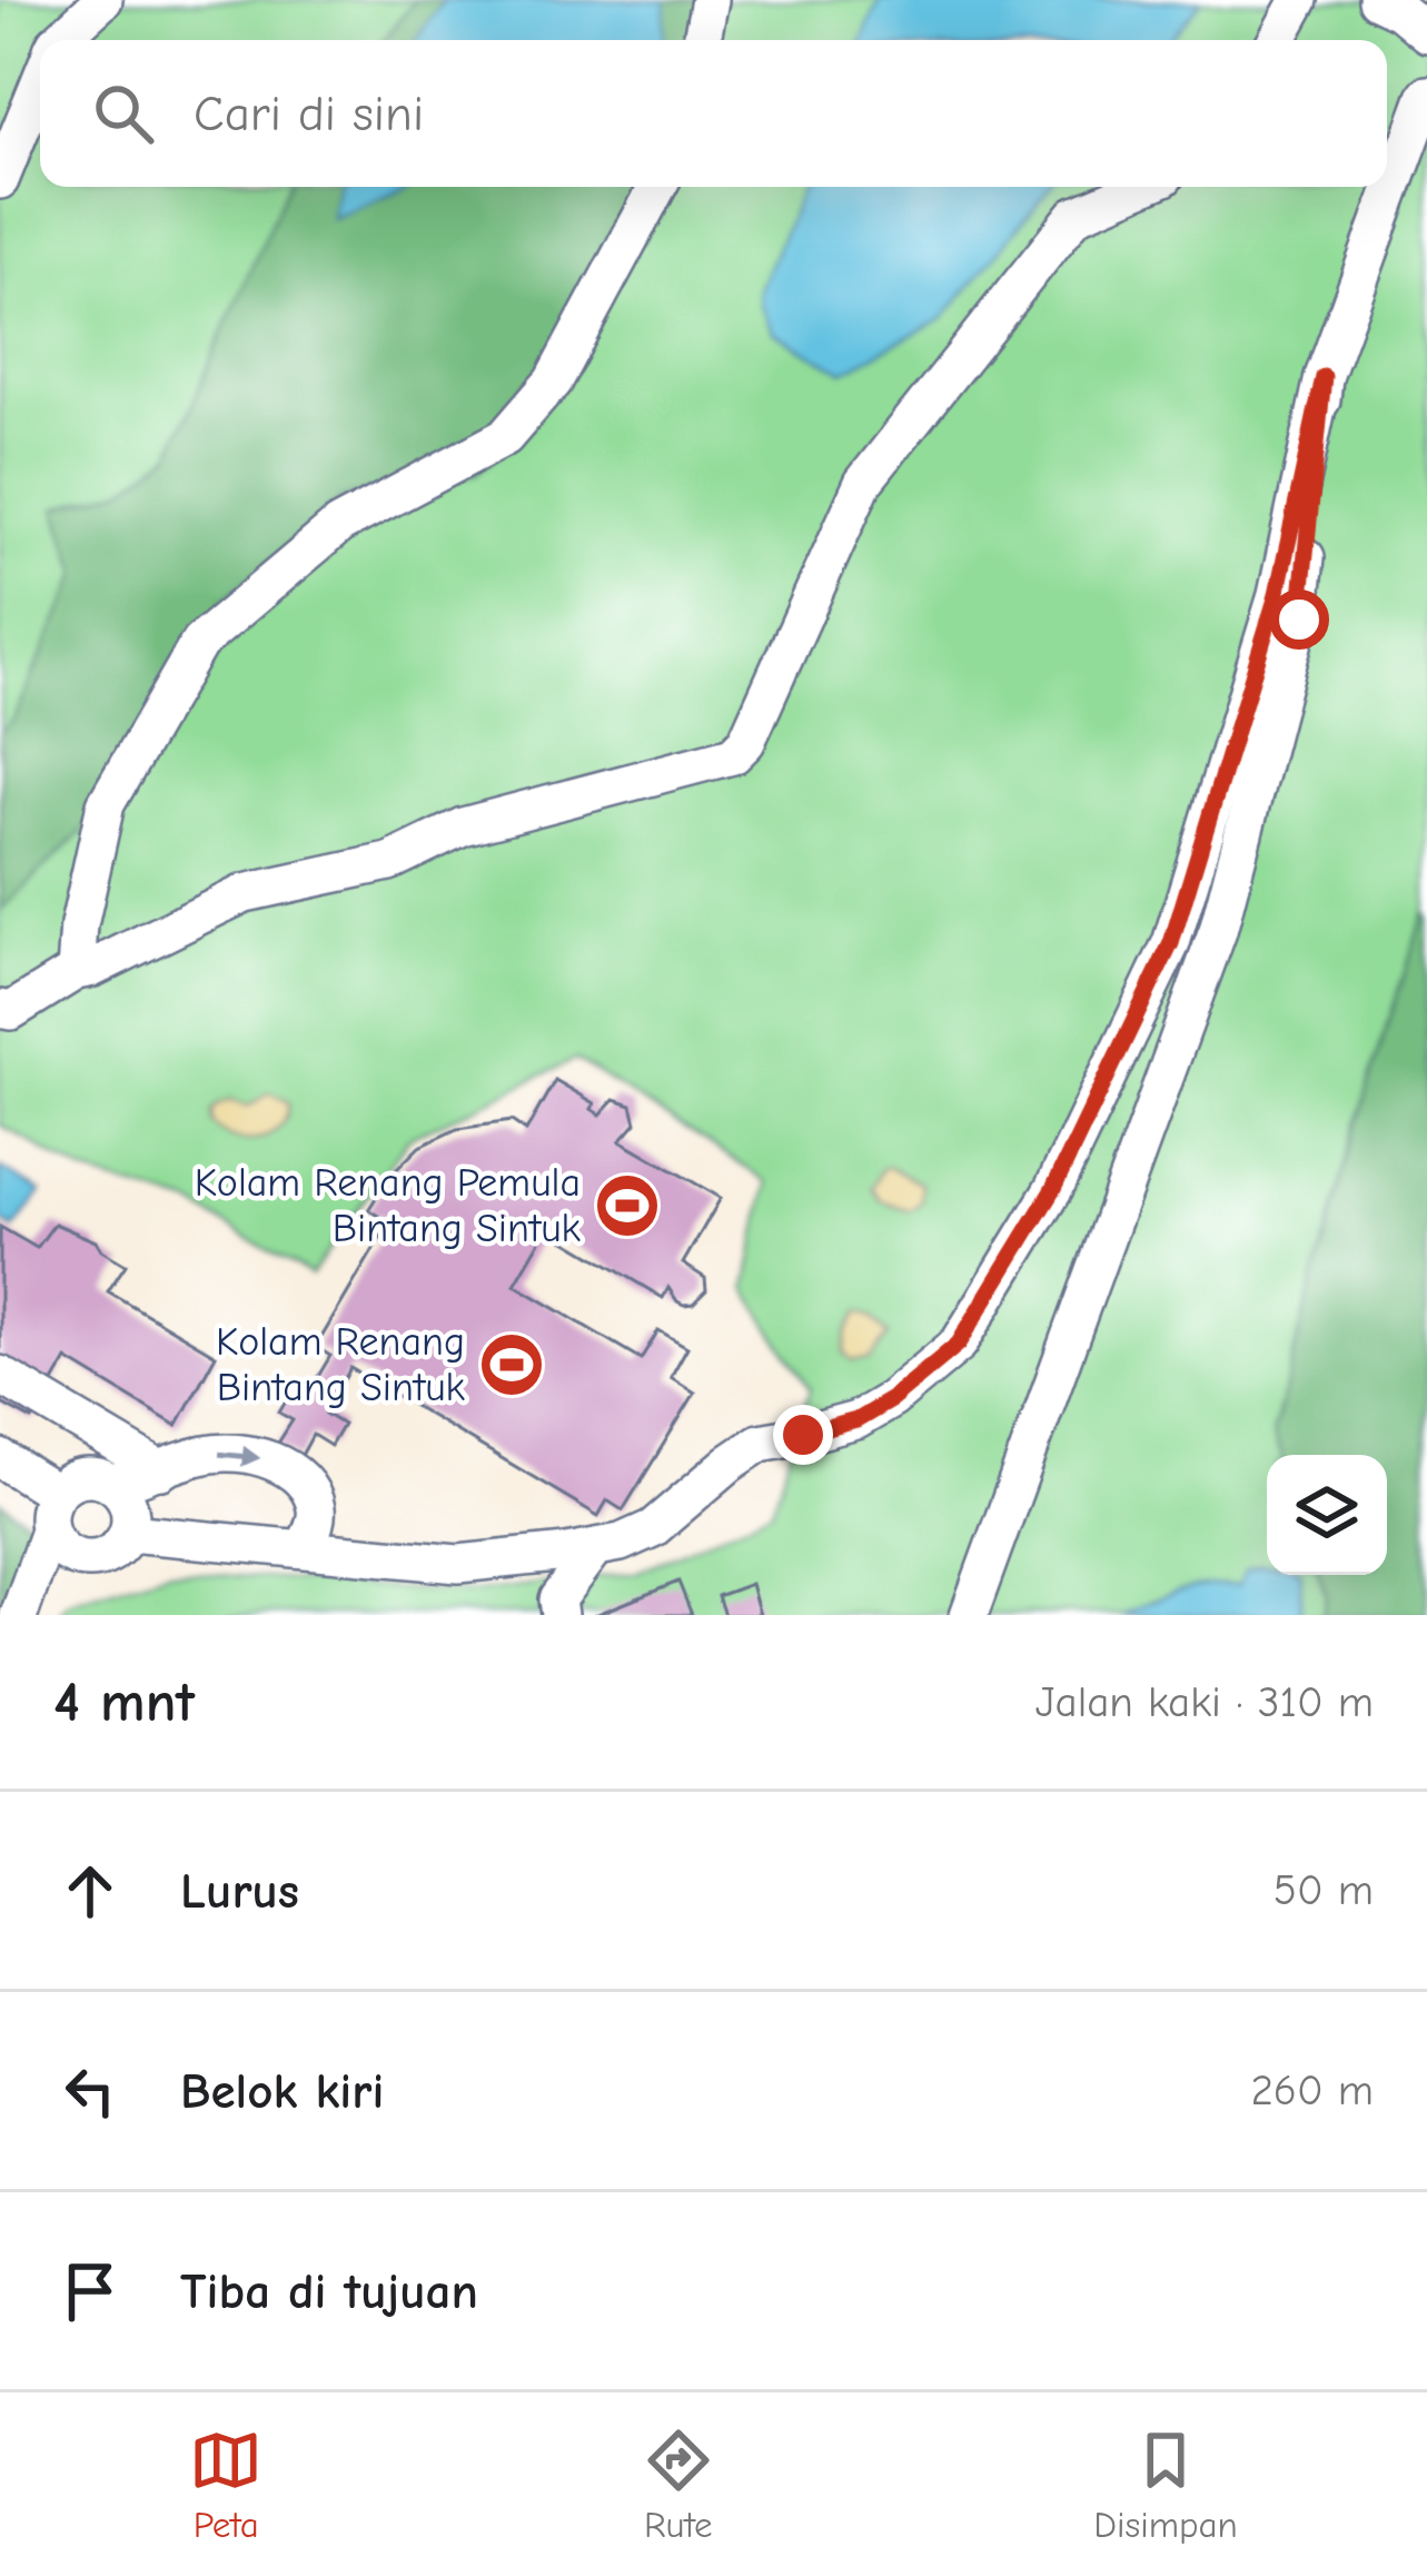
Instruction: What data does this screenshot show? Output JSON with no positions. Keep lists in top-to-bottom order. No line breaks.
{"places":{"sports":["Kolam Renang Pemula Bintang Sintuk","Kolam Renang Bintang Sintuk"]},"page":{"search":"Cari di sini","heading":["4 mnt","Jalan kaki · 310 m"],"list":[["Lurus","50 m"],["Belok kiri","260 m"],"Tiba di tujuan"],"nav":["Peta","Rute","Disimpan"]}}
